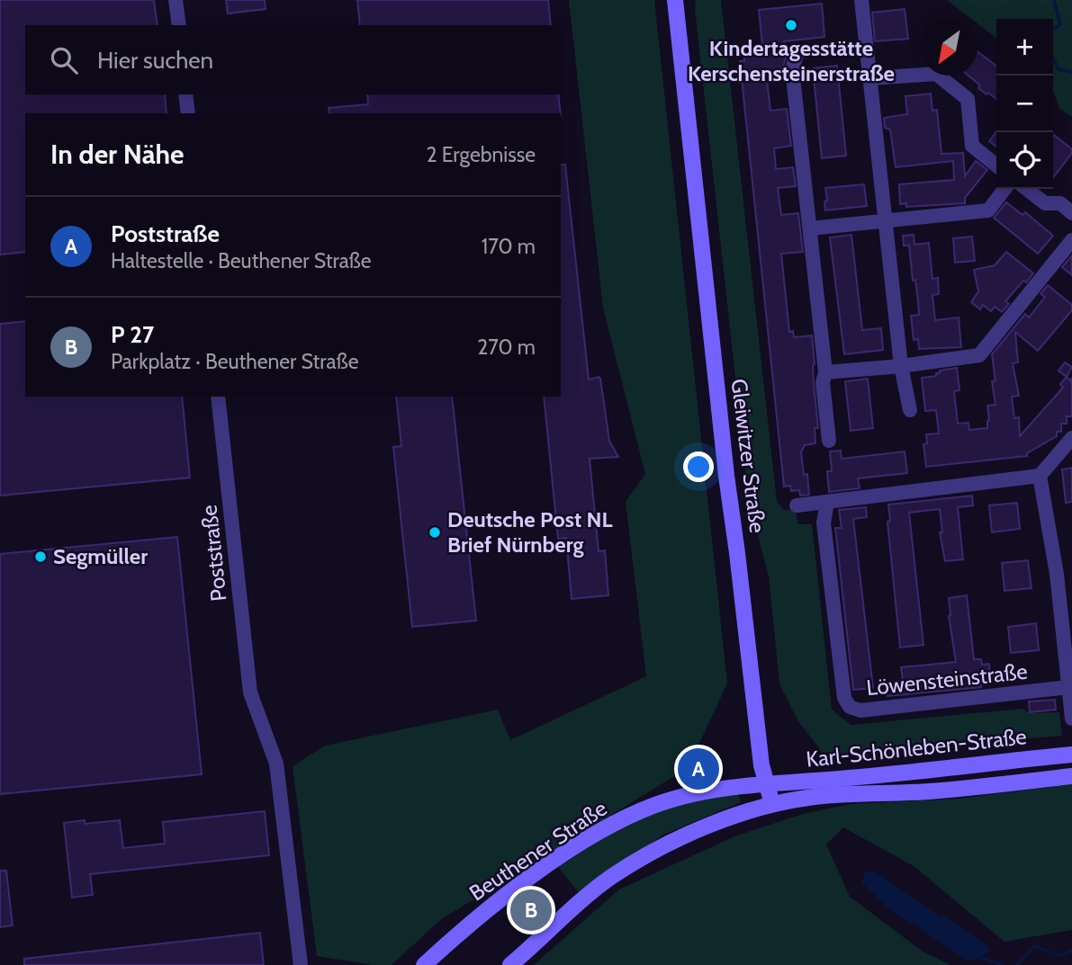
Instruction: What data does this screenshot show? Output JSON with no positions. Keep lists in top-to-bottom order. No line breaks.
{"streets":{"main road":["Gleiwitzer Straße","Karl-Schönleben-Straße","Beuthener Straße"],"street":["Poststraße","Löwensteinstraße"]},"crossings":[["Gleiwitzer Straße","Karl-Schönleben-Straße"],["Gleiwitzer Straße","Beuthener Straße"],["Karl-Schönleben-Straße","Beuthener Straße"]],"places":["Kindertagesstätte Kerschensteinerstraße","Deutsche Post NL Brief Nürnberg","Segmüller"],"north":"bottom left","page":{"map_buttons":["+","−"],"search":"Hier suchen","heading":["In der Nähe","2 Ergebnisse"],"list":[{"mark":"A","name":"Poststraße","note":"Haltestelle · Beuthener Straße","value":"170 m"},{"mark":"B","name":"P 27","note":"Parkplatz · Beuthener Straße","value":"270 m"}],"pins":["A","B"]}}
